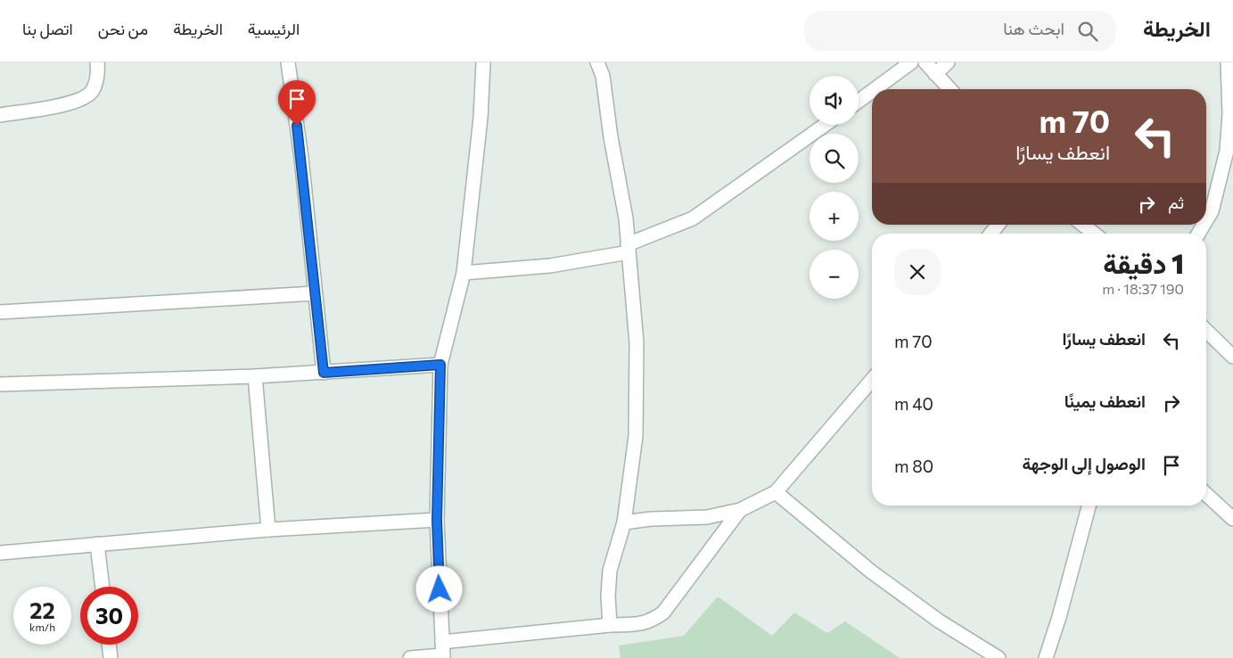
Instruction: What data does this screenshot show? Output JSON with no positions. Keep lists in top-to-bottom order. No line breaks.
{"page":{"header":"الخريطة","search":"ابحث هنا","nav":["الرئيسية","الخريطة","من نحن","اتصل بنا"],"map_buttons":["+","−"],"turn":["70 m","انعطف يسارًا"],"then":"ثم","heading":["1 دقيقة","190 m · 18:37"],"list":[{"name":"انعطف يسارًا","value":"70 m"},{"name":"انعطف يمينًا","value":"40 m"},{"name":"الوصول إلى الوجهة","value":"80 m"}],"speed":"22 km/h","limit":"30"}}
